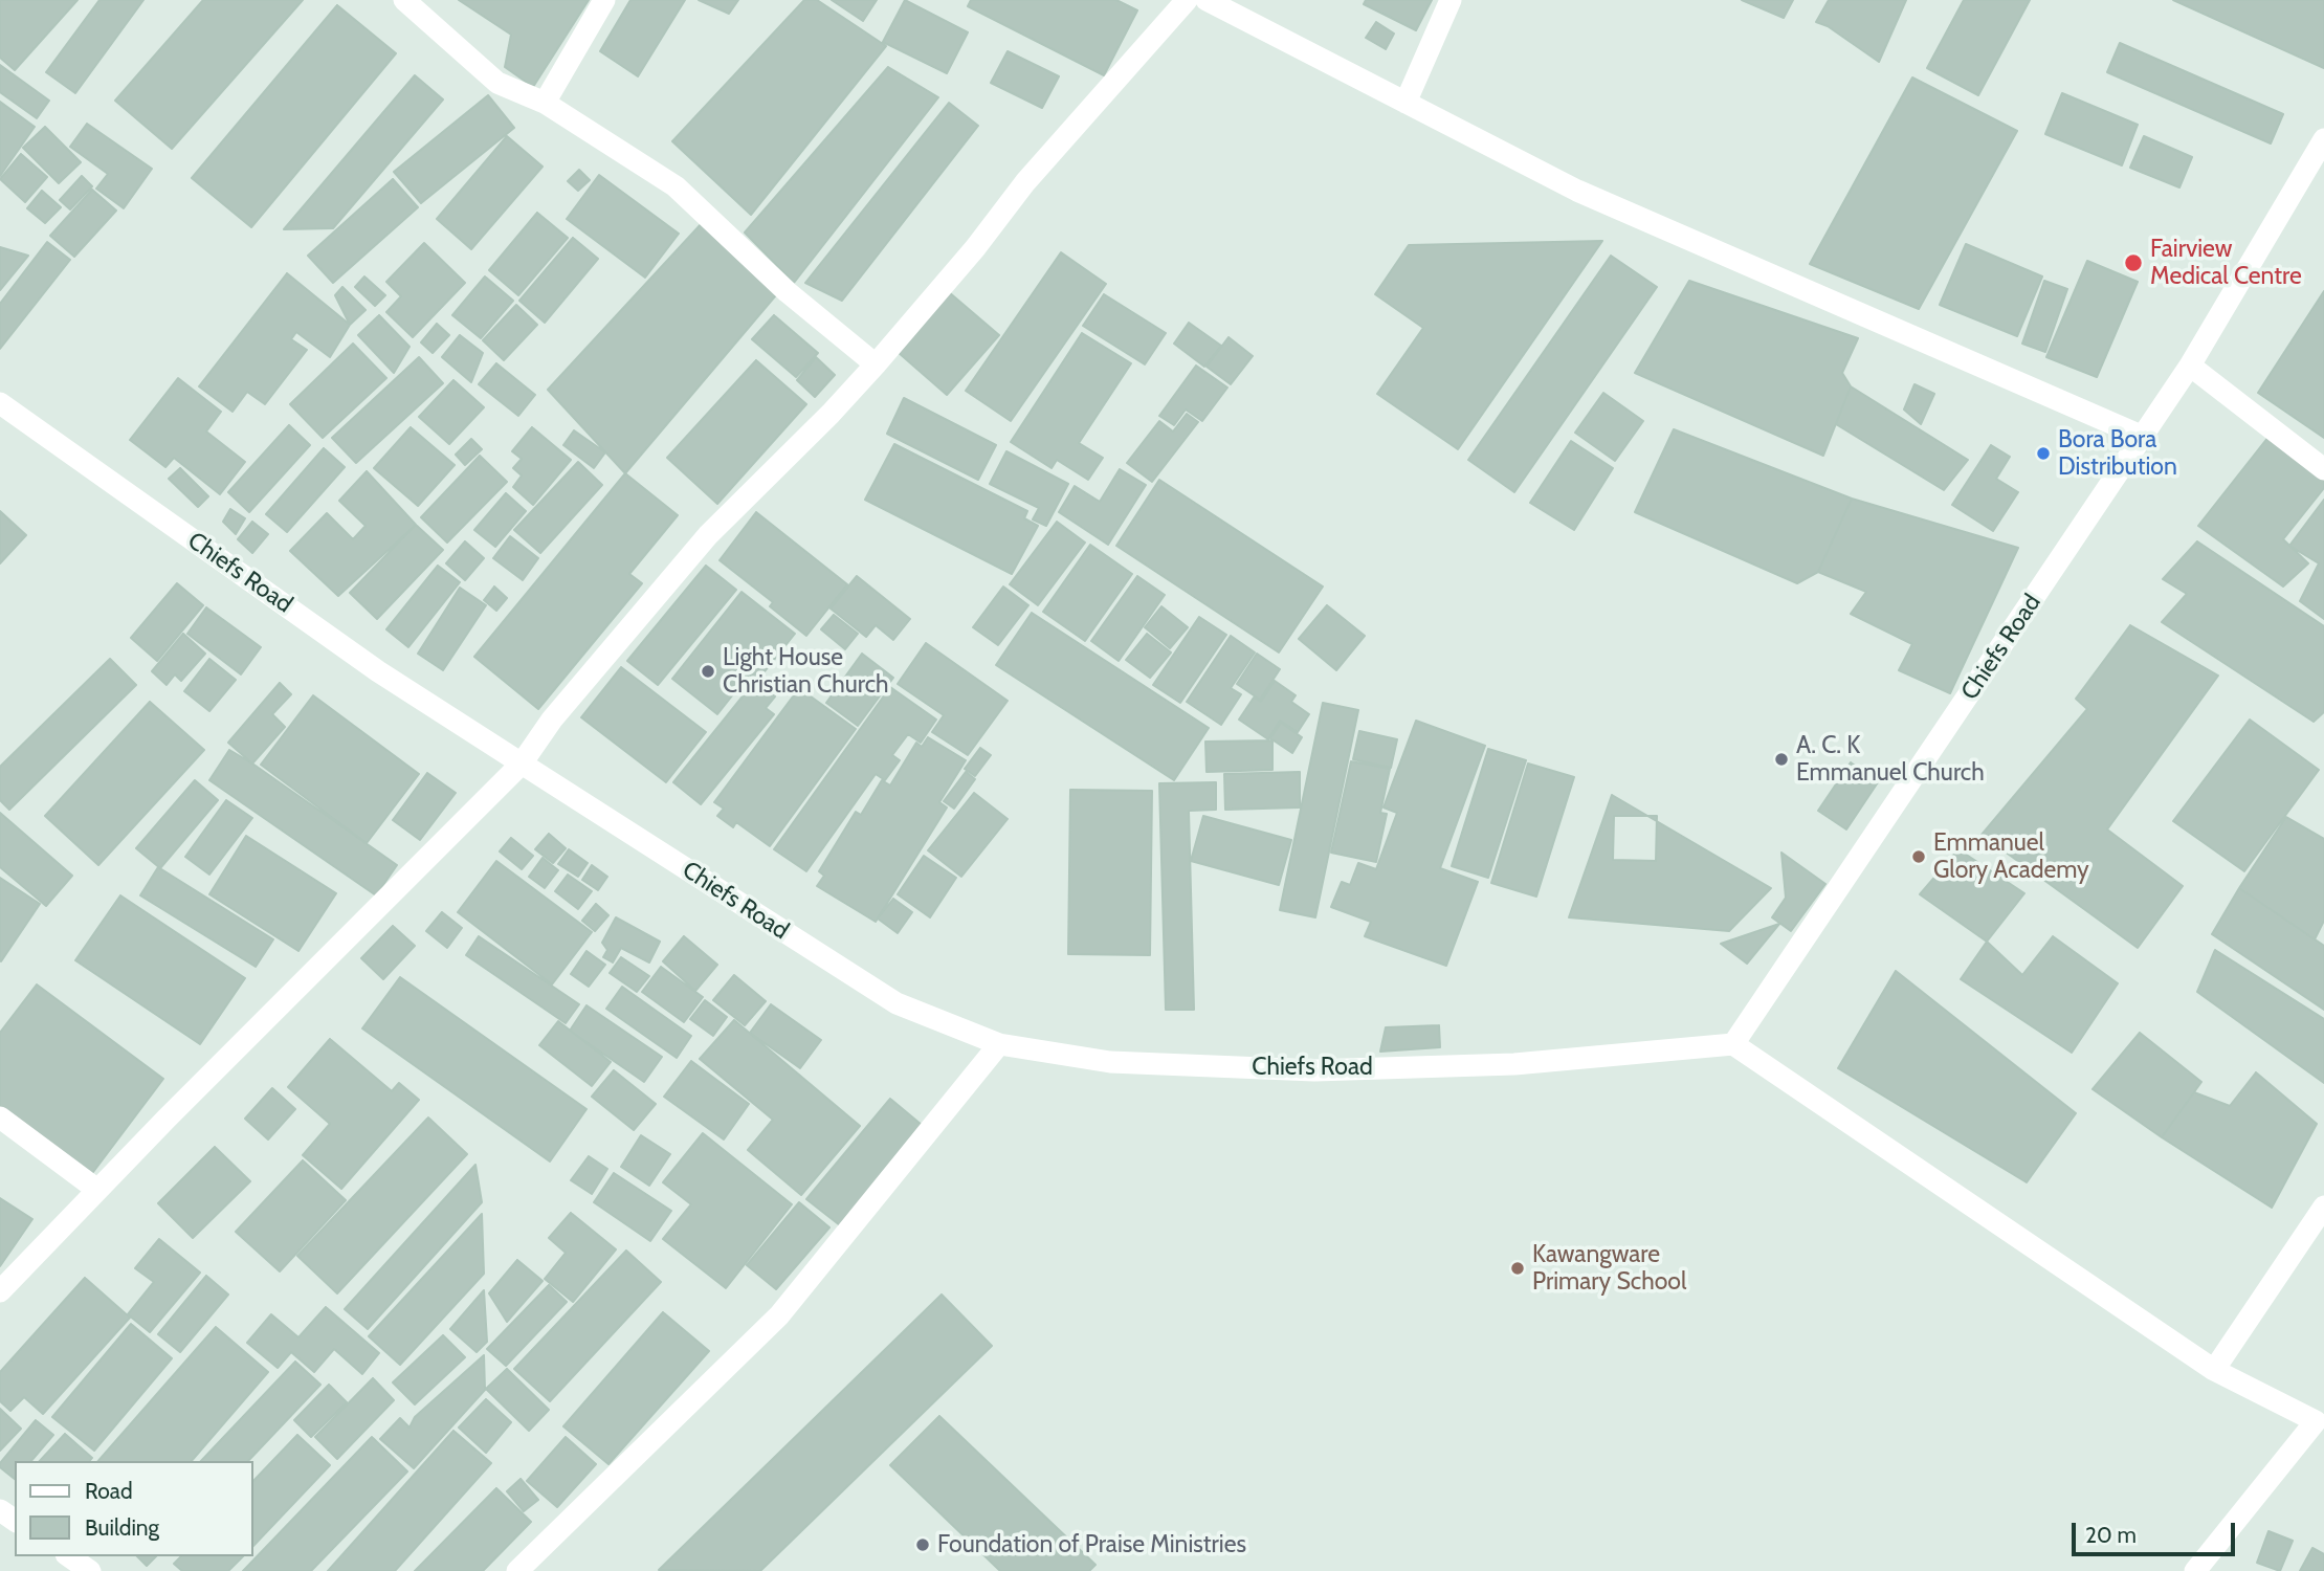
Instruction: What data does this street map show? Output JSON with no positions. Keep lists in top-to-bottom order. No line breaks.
{"streets":{"street":["Chiefs Road"]},"places":["Fairview Medical Centre","Bora Bora Distribution","Light House Christian Church","A. C. K Emmanuel Church","Emmanuel Glory Academy","Kawangware Primary School","Foundation of Praise Ministries"],"legend":["Road","Building"],"scale_bar":"20 m"}
